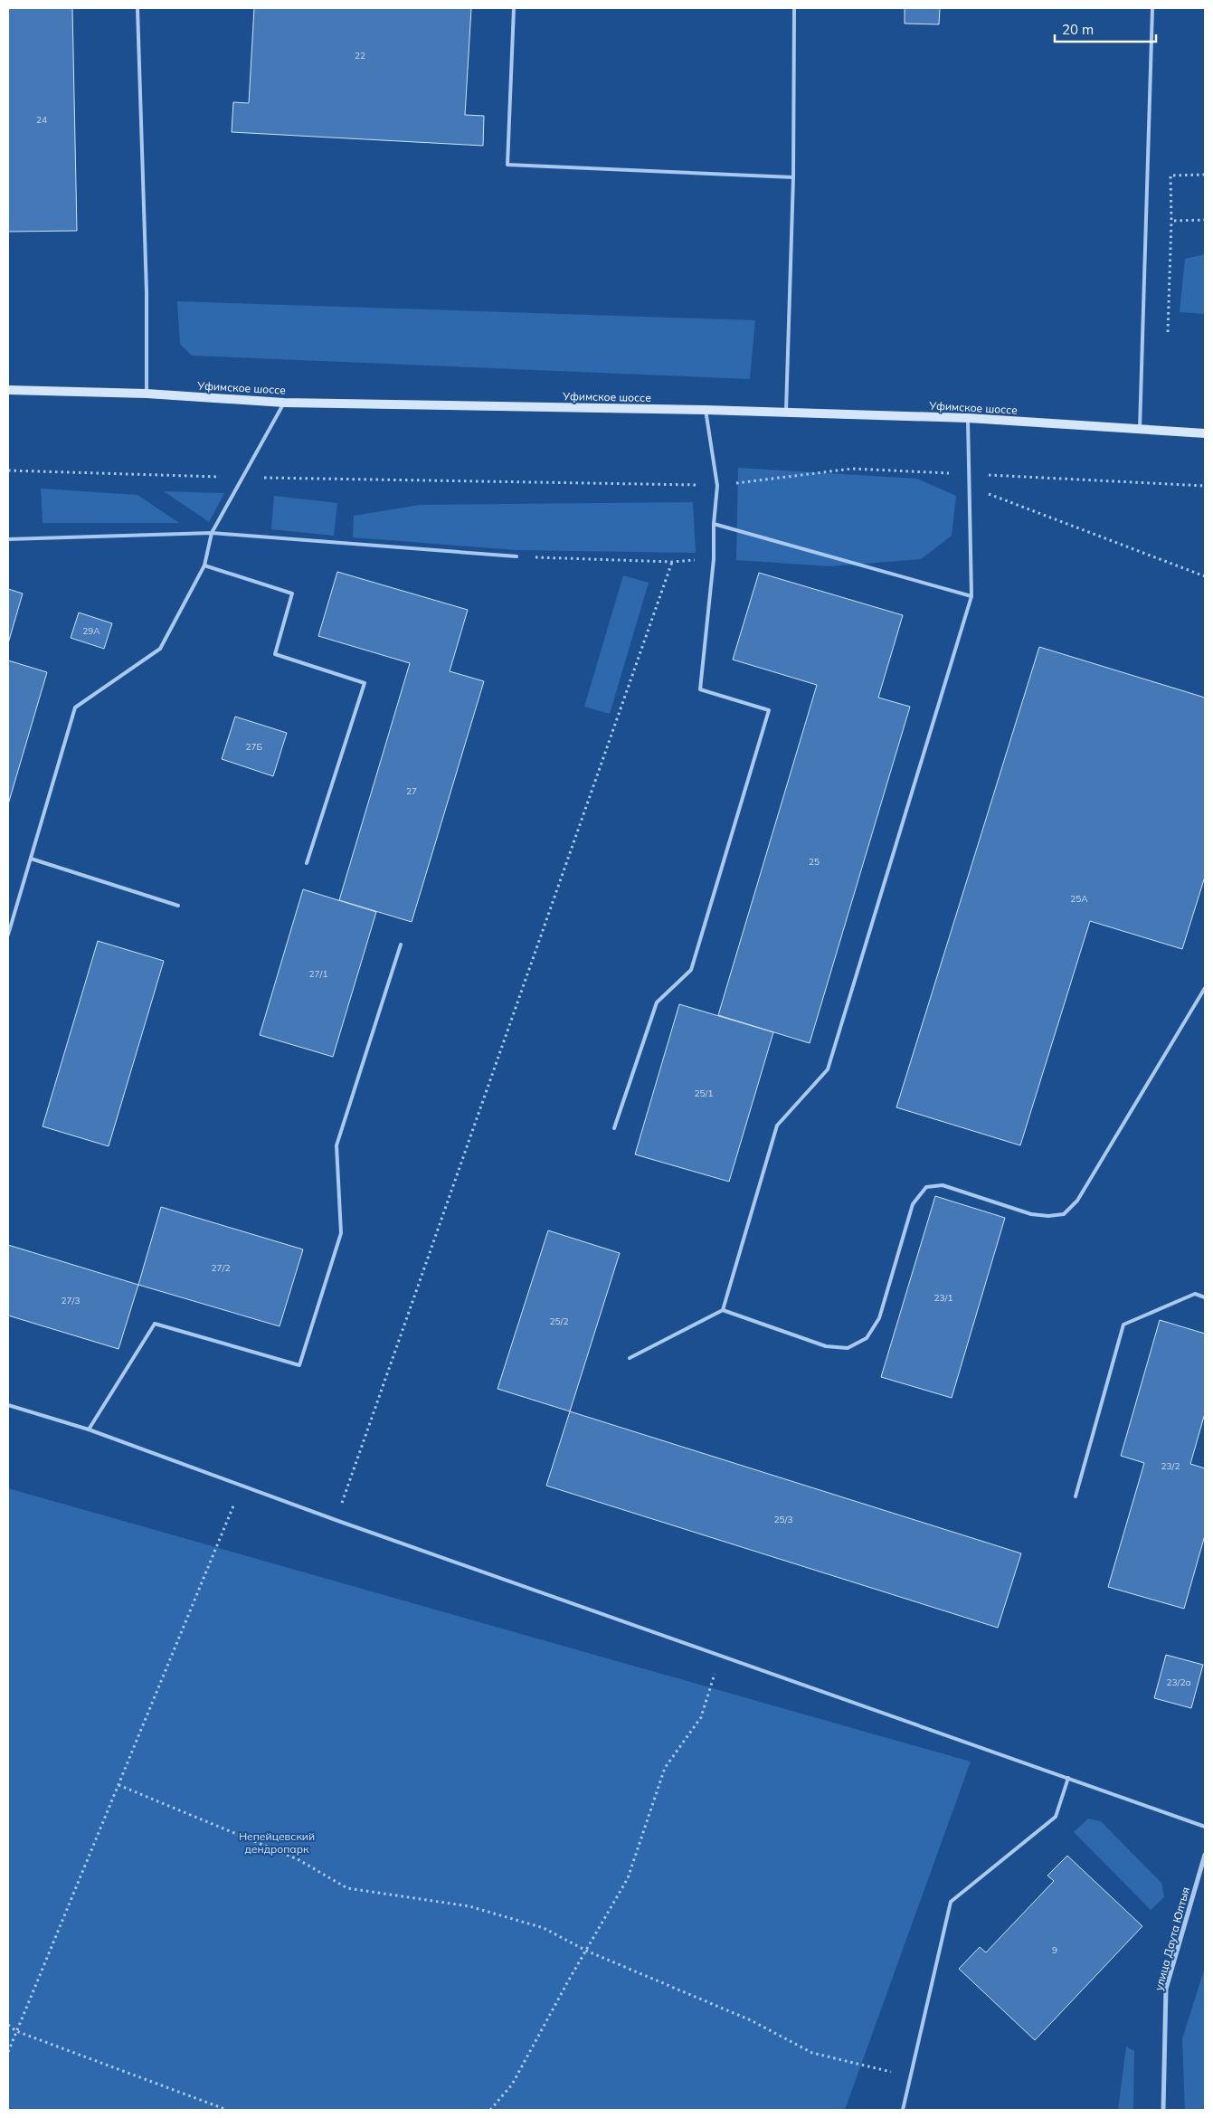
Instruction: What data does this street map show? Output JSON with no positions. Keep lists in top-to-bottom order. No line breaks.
{"streets":{"main road":["Уфимское шоссе"],"street":["улица Даута Юлтыя"]},"parks":["Непейцевский дендропарк"],"house_numbers":["22","24","29А","27Б","27","25","25А","27/1","25/1","27/2","23/1","27/3","25/2","23/2","25/3","23/2а","9"],"scale_bar":"20 m"}
